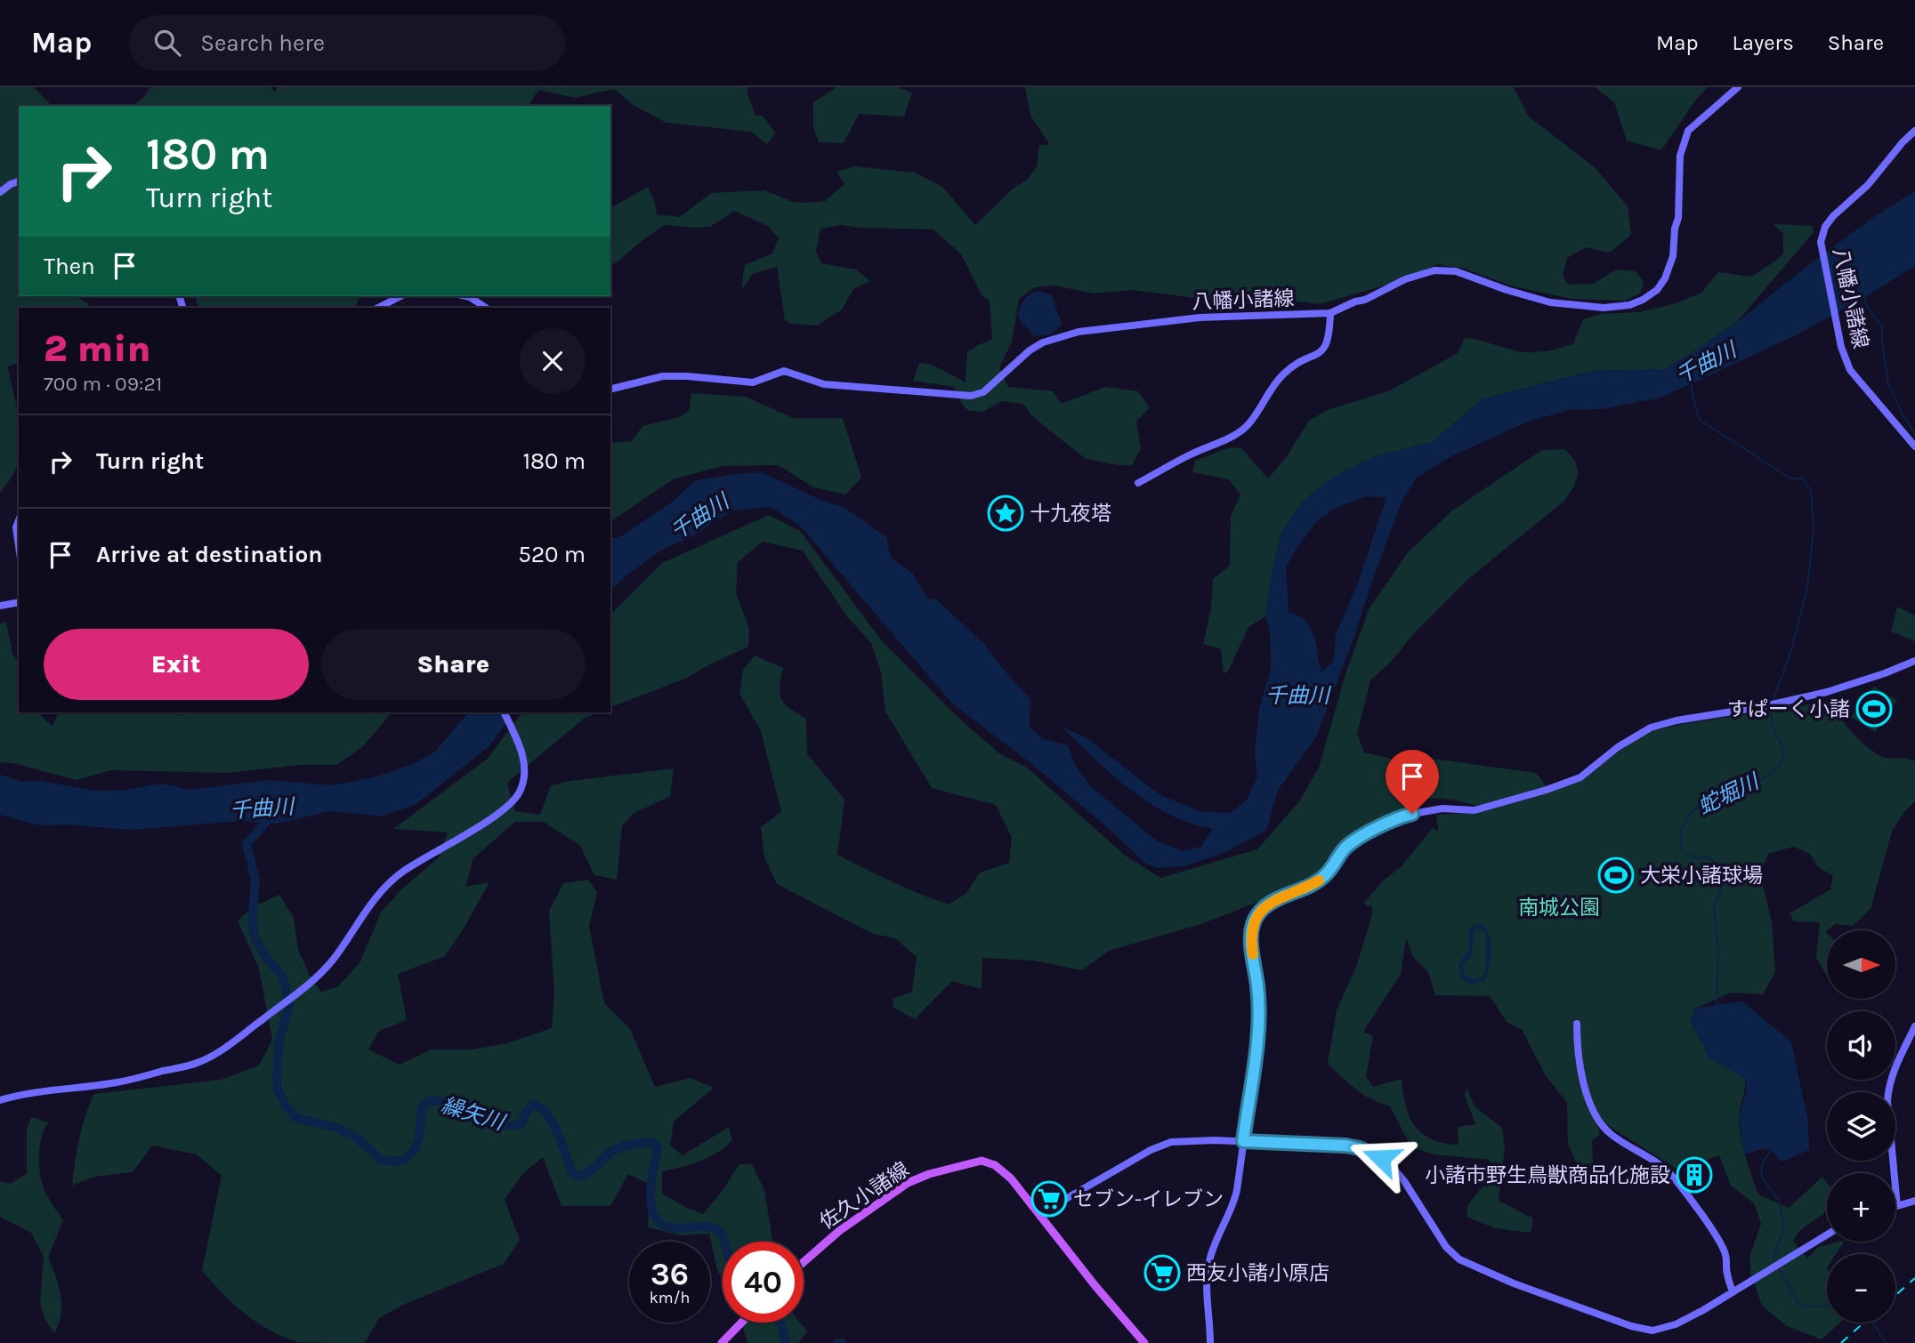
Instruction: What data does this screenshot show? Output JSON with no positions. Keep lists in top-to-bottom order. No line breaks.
{"streets":{"main road":["佐久小諸線"],"street":["八幡小諸線"]},"water":["千曲川","蛇堀川","繰矢川"],"parks":["南城公園"],"places":{"place":["十九夜塔"],"sports":["すぱーく小諸","大栄小諸球場"],"building":["小諸市野生鳥獣商品化施設"],"supermarket":["セブン-イレブン","西友小諸小原店"]},"north":"right","page":{"header":"Map","search":"Search here","nav":["Map","Layers","Share"],"turn":["180 m","Turn right"],"then":"Then","heading":["2 min","700 m · 09:21"],"list":[{"name":"Turn right","value":"180 m"},{"name":"Arrive at destination","value":"520 m"}],"buttons":["Exit","Share"],"map_buttons":["+","−"],"speed":"36 km/h","limit":"40"}}
